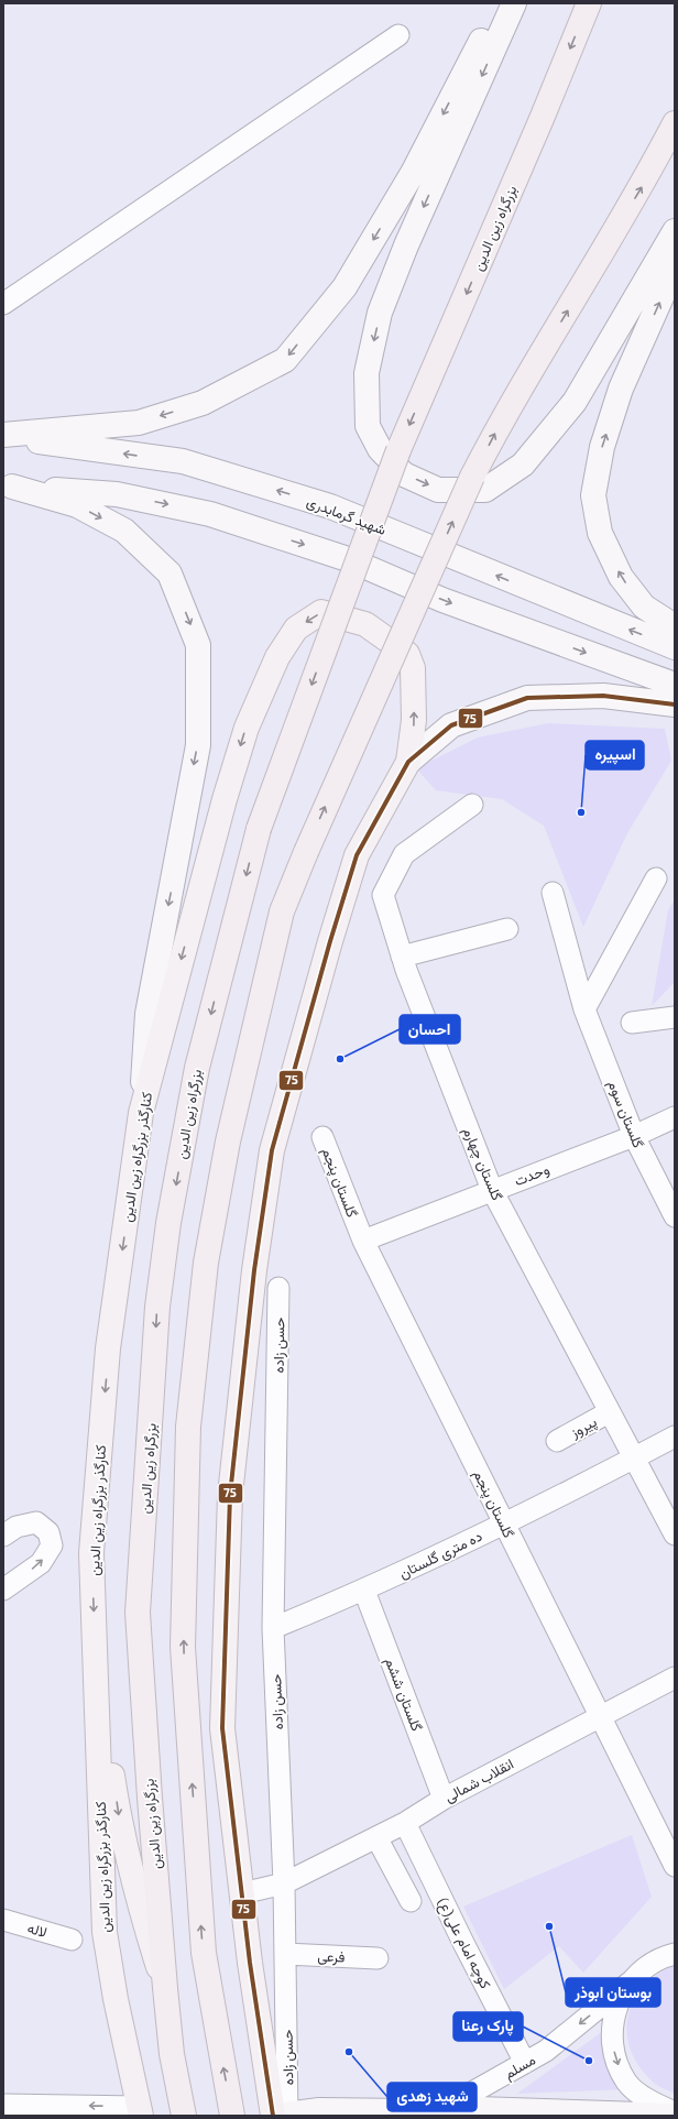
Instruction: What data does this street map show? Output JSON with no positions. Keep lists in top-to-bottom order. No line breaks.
{"streets":{"highway":["بزرگراه زین الدین"],"main road":["شهید گرمابدری","کنارگذر بزرگراه زین الدین"],"street":["گلستان سوم","گلستان چهارم","وحدت","گلستان پنجم","حسن زاده","پیروز","ده متری گلستان","گلستان ششم","انقلاب شمالی","لاله","کوچه امام علی(ع)","فرعی","مسلم"]},"crossings":[["گلستان سوم","وحدت"],["گلستان چهارم","وحدت"],["گلستان چهارم","پیروز"],["گلستان چهارم","ده متری گلستان"],["وحدت","گلستان پنجم"],["گلستان پنجم","ده متری گلستان"],["گلستان پنجم","انقلاب شمالی"],["حسن زاده","ده متری گلستان"],["حسن زاده","انقلاب شمالی"],["حسن زاده","فرعی"],["ده متری گلستان","گلستان ششم"],["گلستان ششم","انقلاب شمالی"],["انقلاب شمالی","کوچه امام علی(ع)"],["کوچه امام علی(ع)","مسلم"]],"one_way":["مسلم"],"places":["اسپیره","احسان","بوستان ابوذر","شهید زهدی","پارک رعنا"],"lines":["transit line 75"]}
